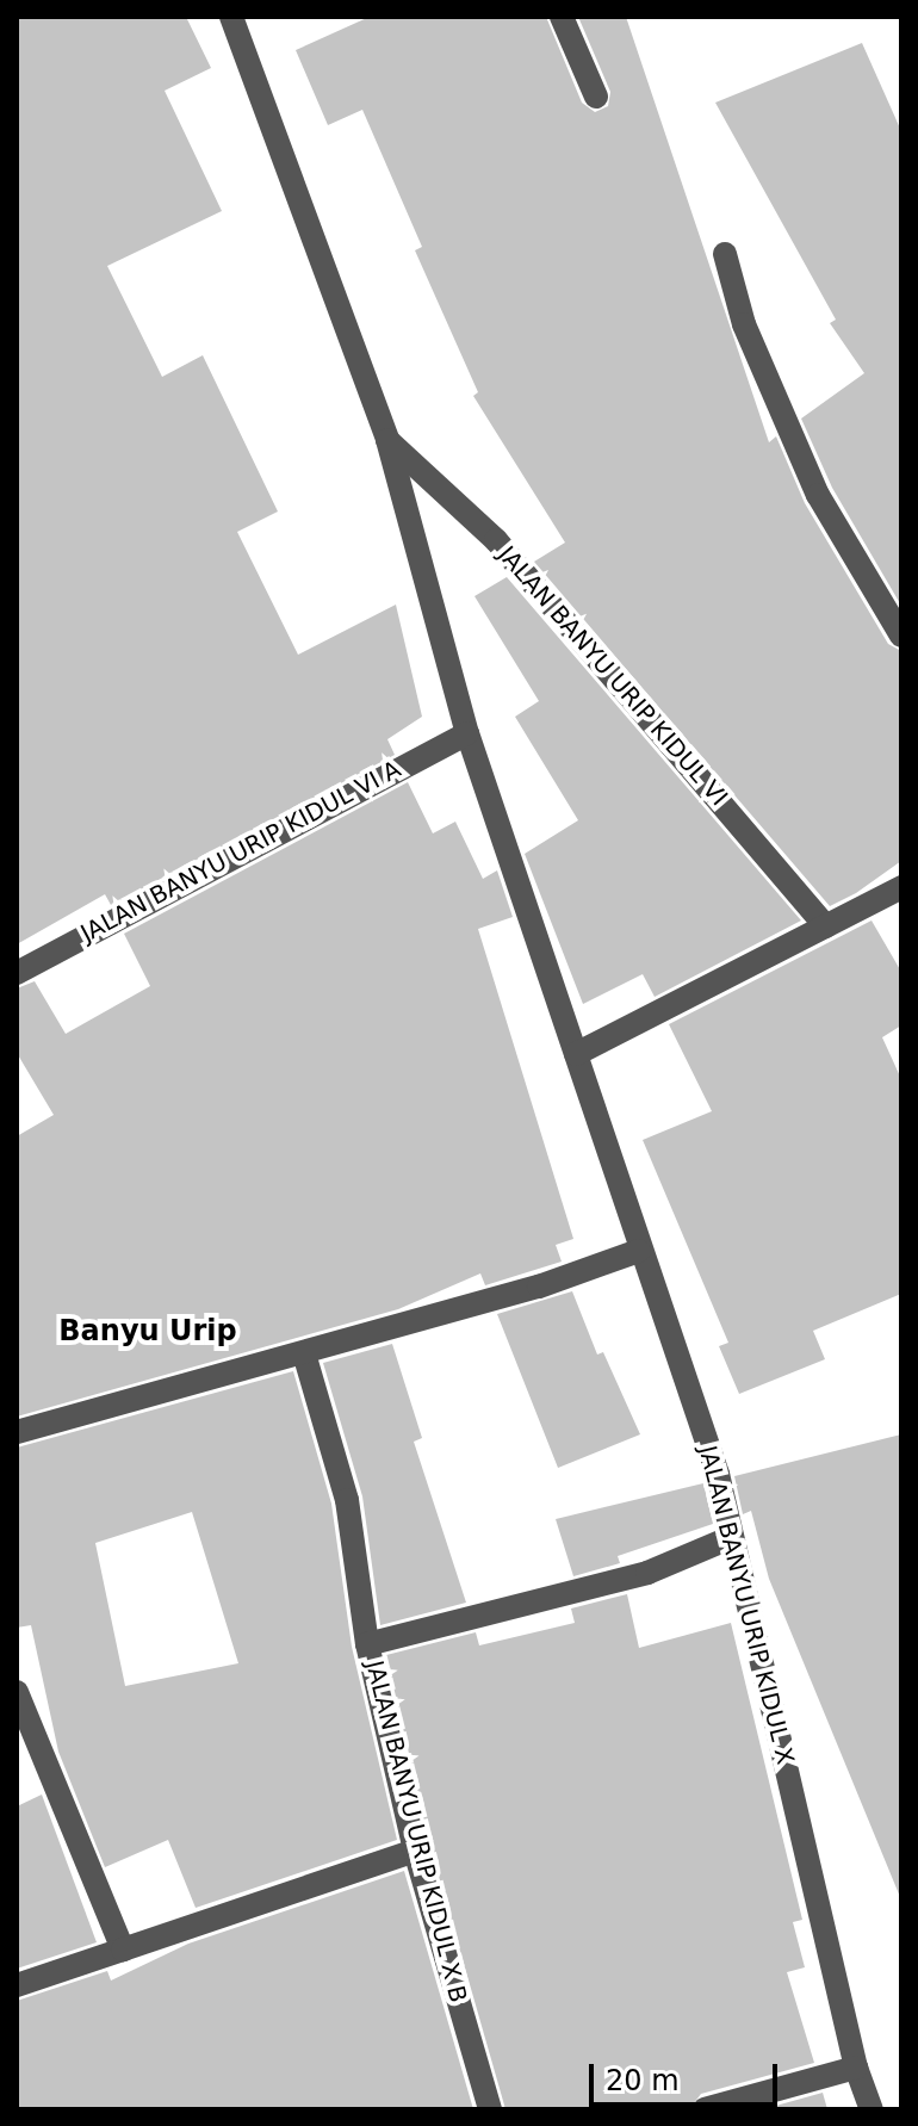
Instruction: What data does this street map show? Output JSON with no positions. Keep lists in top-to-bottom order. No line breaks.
{"streets":{"street":["JALAN BANYU URIP KIDUL VI","JALAN BANYU URIP KIDUL VI A","JALAN BANYU URIP KIDUL X","JALAN BANYU URIP KIDUL X B"]},"crossings":[["JALAN BANYU URIP KIDUL VI","JALAN BANYU URIP KIDUL VI A"],["JALAN BANYU URIP KIDUL VI","JALAN BANYU URIP KIDUL X"],["JALAN BANYU URIP KIDUL X","JALAN BANYU URIP KIDUL X B"]],"districts":["Banyu Urip"],"scale_bar":"20 m"}
